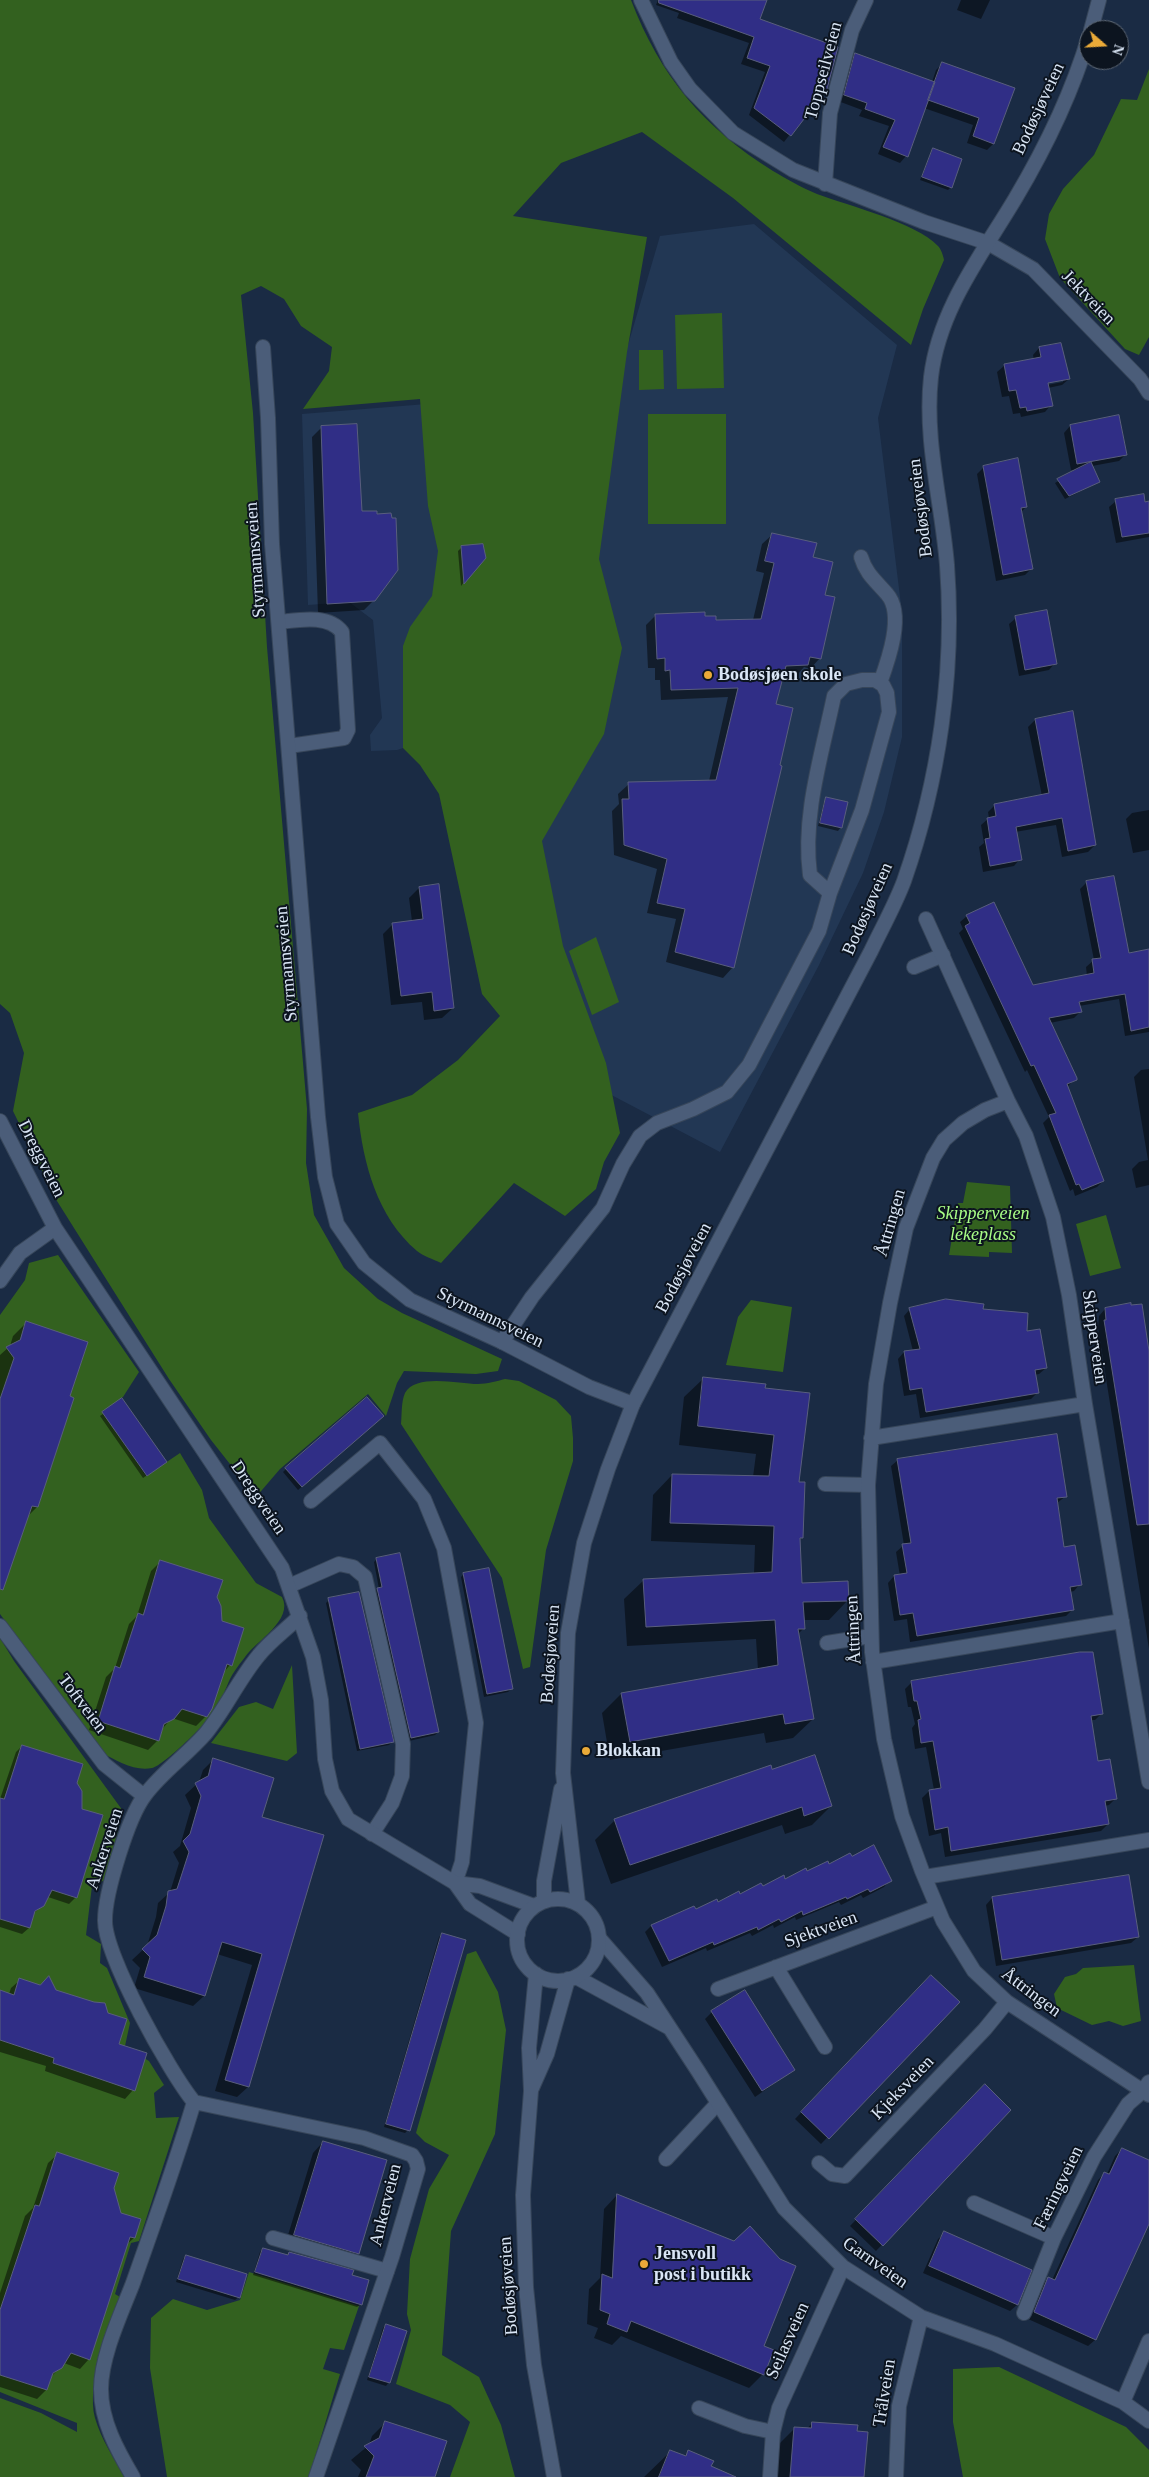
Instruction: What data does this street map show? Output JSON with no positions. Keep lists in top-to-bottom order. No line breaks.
{"streets":{"street":["Toppseilveien","Bodøsjøveien","Jektveien","Styrmannsveien","Dreggveien","Åttringen","Skipperveien","Toftveien","Ankerveien","Sjektveien","Kjeksveien","Færingveien","Garnveien","Seilasveien","Trålveien"]},"crossings":[["Bodøsjøveien","Jektveien"],["Bodøsjøveien","Styrmannsveien"],["Bodøsjøveien","Dreggveien"],["Bodøsjøveien","Garnveien"],["Dreggveien","Ankerveien"],["Dreggveien","Garnveien"],["Åttringen","Skipperveien"],["Åttringen","Sjektveien"],["Åttringen","Kjeksveien"],["Åttringen","Færingveien"],["Toftveien","Ankerveien"],["Garnveien","Seilasveien"],["Garnveien","Trålveien"]],"parks":["Skipperveien lekeplass"],"places":["Bodøsjøen skole","Blokkan","Jensvoll post i butikk"],"north":"right"}
